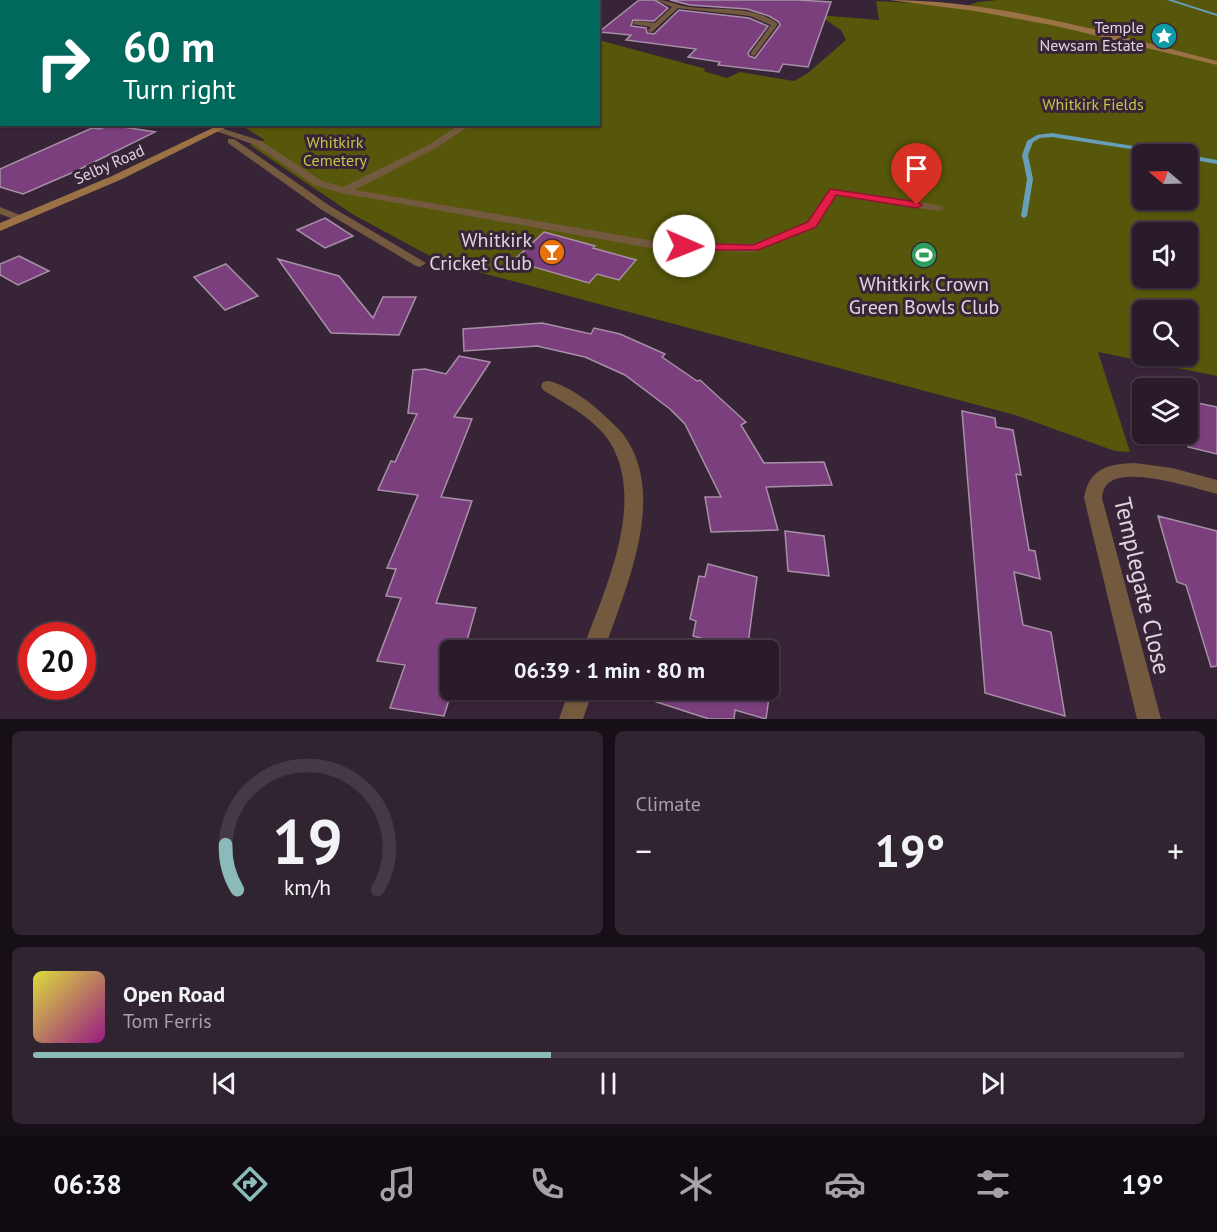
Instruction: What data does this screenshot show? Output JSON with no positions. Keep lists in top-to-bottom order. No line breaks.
{"streets":{"street":["Selby Road","Templegate Close"]},"parks":["Whitkirk Fields","Whitkirk Cemetery"],"places":{"place":["Temple Newsam Estate"],"bar":["Whitkirk Cricket Club"],"sports":["Whitkirk Crown Green Bowls Club"]},"north":"left","page":{"turn":["60 m","Turn right"],"limit":"20","trip":"06:39 · 1 min · 80 m","tile":"Climate","heat":["−","19°","+"],"song":["Open Road","Tom Ferris"],"tabs":["06:38","19°"],"gauge":["19","km/h"]}}
